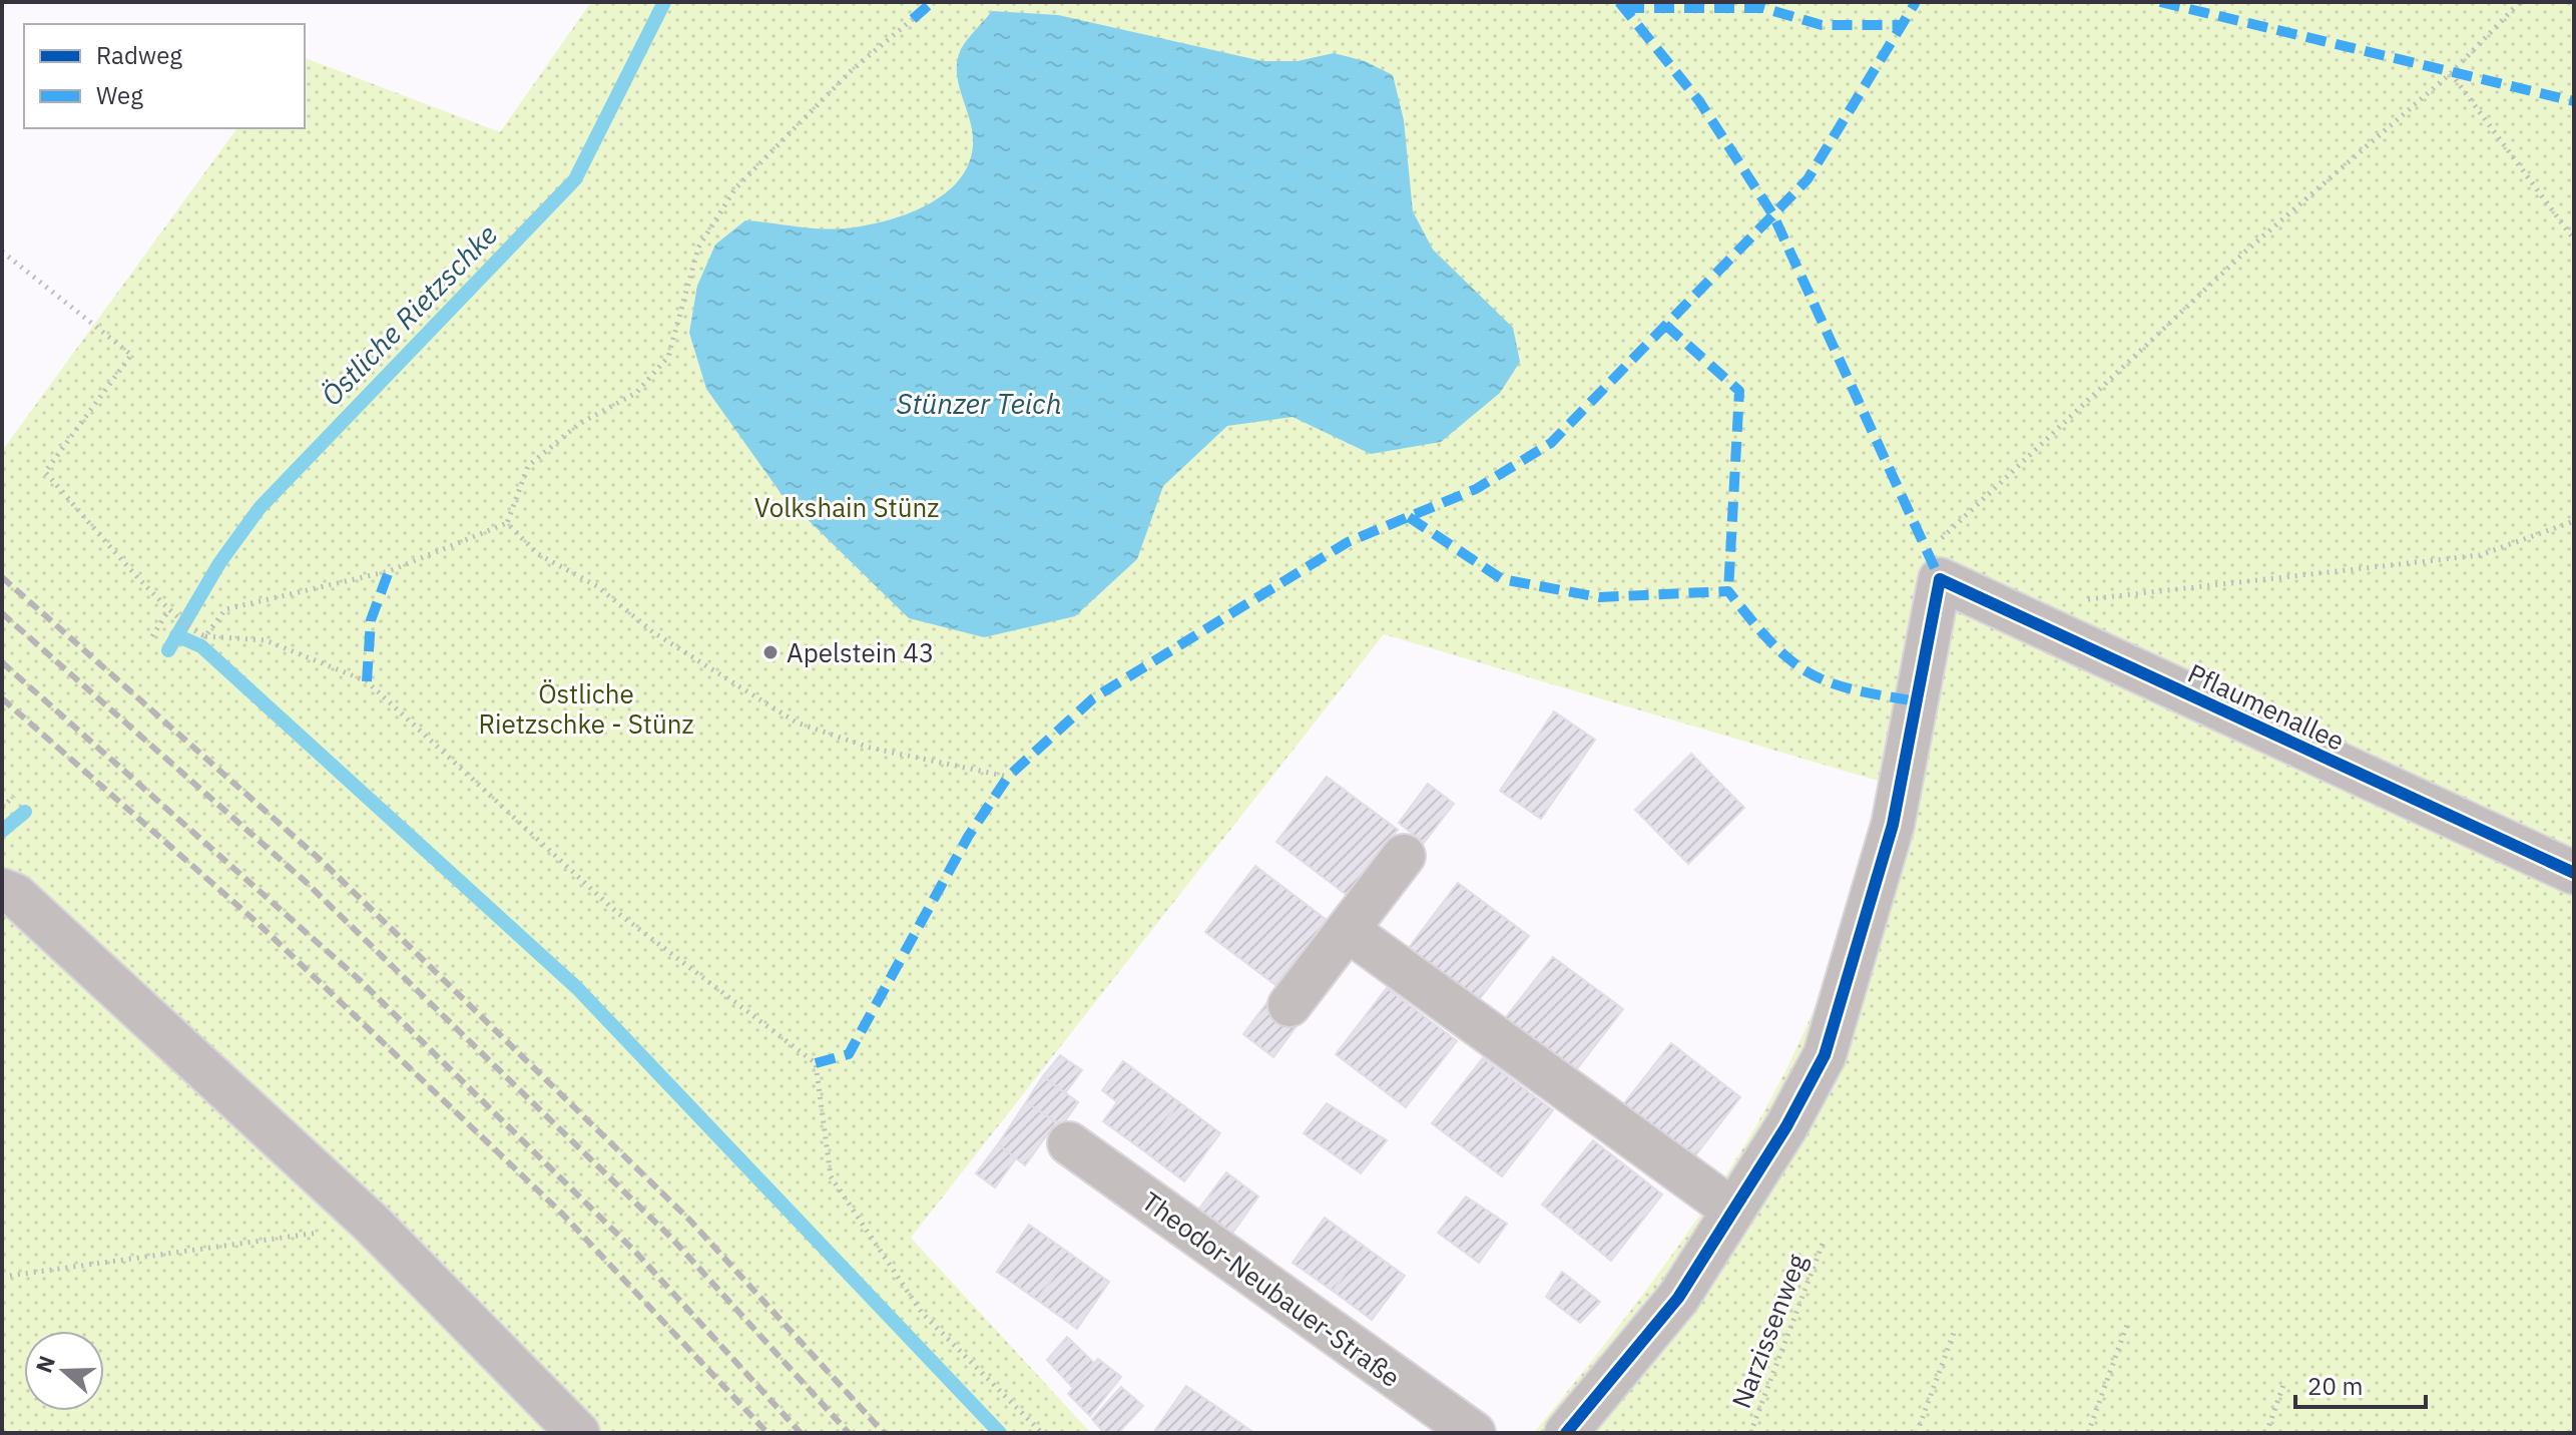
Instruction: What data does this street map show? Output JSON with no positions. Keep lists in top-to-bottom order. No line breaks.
{"streets":{"street":["Pflaumenallee","Theodor-Neubauer-Straße"],"path":["Narzissenweg"]},"water":["Östliche Rietzschke","Stünzer Teich"],"parks":["Volkshain Stünz","Östliche Rietzschke - Stünz"],"places":["Apelstein 43"],"legend":["Radweg","Weg"],"scale_bar":"20 m","north":"left"}
